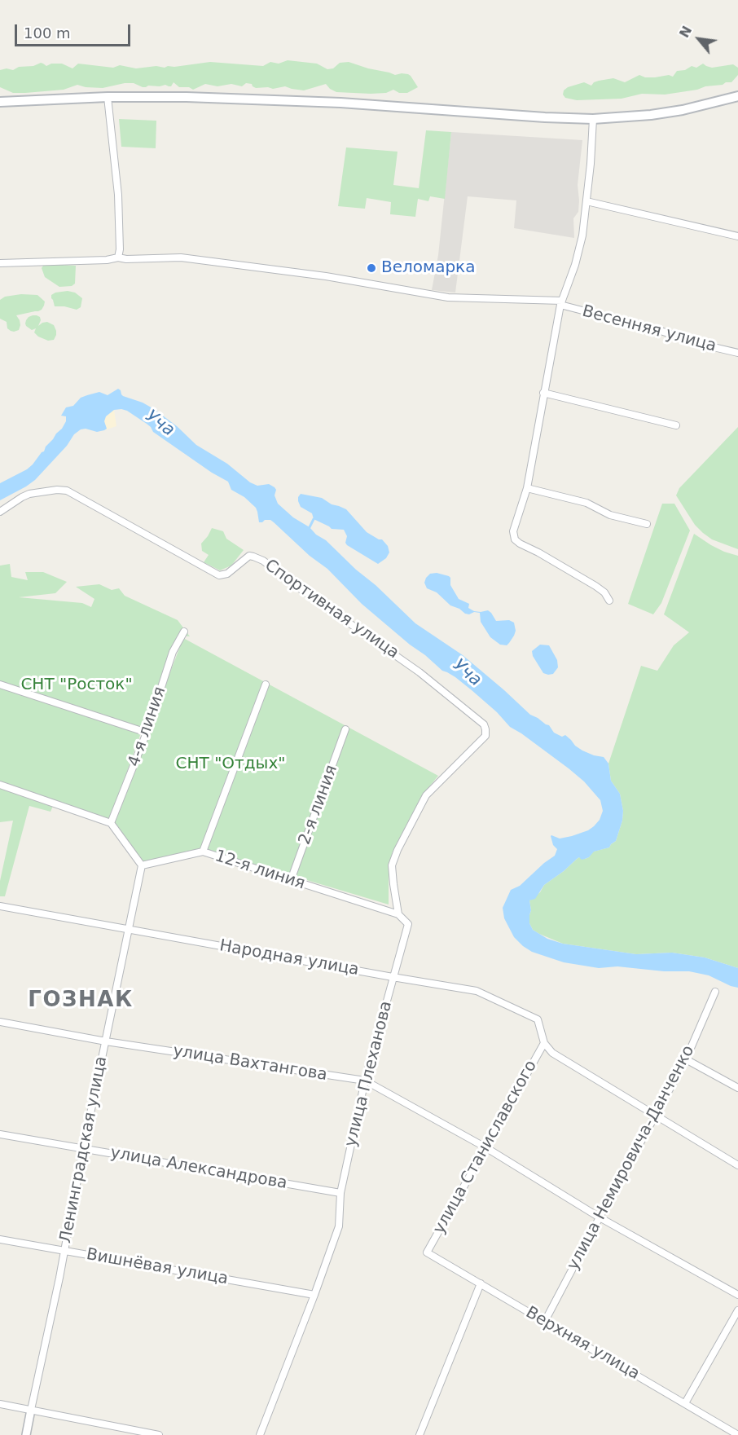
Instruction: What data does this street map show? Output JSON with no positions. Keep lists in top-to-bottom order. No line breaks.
{"streets":{"street":["Весенняя улица","Спортивная улица","4-я линия","2-я линия","12-я линия","Народная улица","улица Вахтангова","улица Плеханова","улица Станиславского","Ленинградская улица","улица Немировича-Данченко","улица Александрова","Вишнёвая улица","Верхняя улица"]},"crossings":[["Спортивная улица","улица Плеханова"],["2-я линия","12-я линия"],["12-я линия","улица Плеханова"],["12-я линия","Ленинградская улица"],["Народная улица","улица Плеханова"],["Народная улица","улица Станиславского"],["Народная улица","Ленинградская улица"],["Народная улица","улица Немировича-Данченко"],["улица Вахтангова","улица Плеханова"],["улица Вахтангова","улица Станиславского"],["улица Вахтангова","Ленинградская улица"],["улица Вахтангова","улица Немировича-Данченко"],["улица Плеханова","улица Александрова"],["улица Плеханова","Вишнёвая улица"],["улица Станиславского","Верхняя улица"],["Ленинградская улица","улица Александрова"],["Ленинградская улица","Вишнёвая улица"],["улица Немировича-Данченко","Верхняя улица"]],"districts":["ГОЗНАК"],"water":["Уча"],"parks":["СНТ \"Росток\"","СНТ \"Отдых\""],"places":["Веломарка"],"scale_bar":"100 m","north":"top left"}
